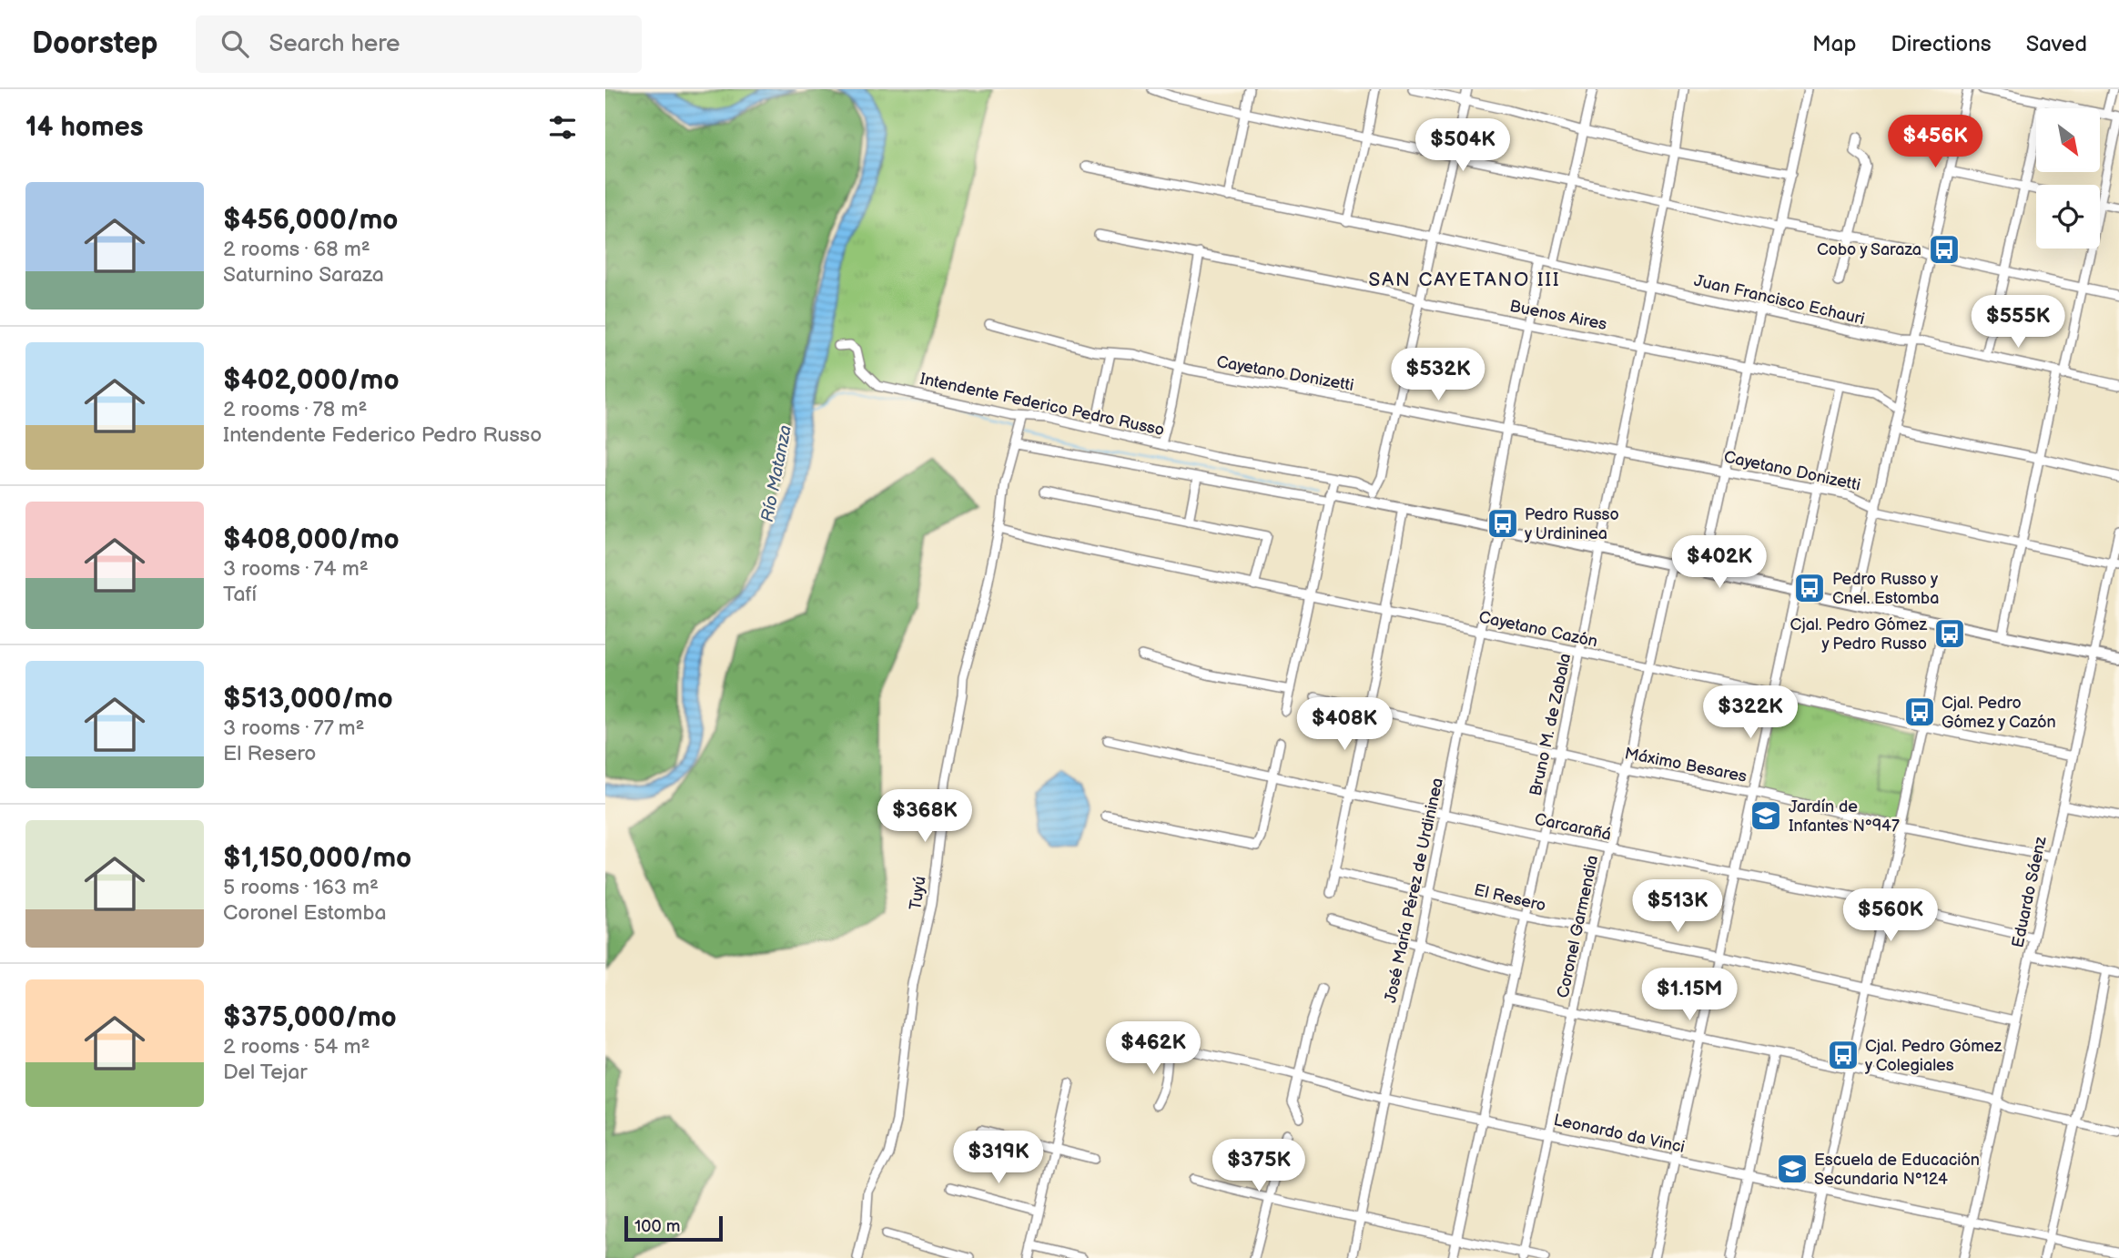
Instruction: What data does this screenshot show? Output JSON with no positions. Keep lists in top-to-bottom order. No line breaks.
{"streets":{"street":["Juan Francisco Echauri","Buenos Aires","Cayetano Donizetti","Intendente Federico Pedro Russo","Cayetano Cazón","Bruno M. de Zabala","Máximo Besares","Carcarañá","José María Pérez de Urdininea","Eduardo Sáenz","Tuyú","El Resero","Coronel Garmendia","Leonardo da Vinci"]},"crossings":[["Buenos Aires","Bruno M. de Zabala"],["Cayetano Donizetti","Bruno M. de Zabala"],["Cayetano Donizetti","Eduardo Sáenz"],["Intendente Federico Pedro Russo","Tuyú"],["Cayetano Cazón","Bruno M. de Zabala"],["Cayetano Cazón","José María Pérez de Urdininea"],["Cayetano Cazón","Eduardo Sáenz"],["Cayetano Cazón","Tuyú"],["Cayetano Cazón","Coronel Garmendia"],["Bruno M. de Zabala","Máximo Besares"],["Bruno M. de Zabala","Carcarañá"],["Bruno M. de Zabala","El Resero"],["Bruno M. de Zabala","Leonardo da Vinci"],["Máximo Besares","José María Pérez de Urdininea"],["Máximo Besares","Eduardo Sáenz"],["Máximo Besares","Coronel Garmendia"],["Carcarañá","José María Pérez de Urdininea"],["Carcarañá","Eduardo Sáenz"],["Carcarañá","Coronel Garmendia"],["José María Pérez de Urdininea","El Resero"],["José María Pérez de Urdininea","Leonardo da Vinci"],["Eduardo Sáenz","El Resero"],["Eduardo Sáenz","Leonardo da Vinci"],["El Resero","Coronel Garmendia"],["Coronel Garmendia","Leonardo da Vinci"]],"districts":["SAN CAYETANO III"],"water":["Río Matanza"],"places":{"bus stop":["Cobo y Saraza","Pedro Russo y Urdininea","Pedro Russo y Cnel. Estomba","Cjal. Pedro Gómez y Pedro Russo","Cjal. Pedro Gómez y Cazón","Cjal. Pedro Gómez y Colegiales"],"school or university":["Jardín de Infantes Nº947","Escuela de Educación Secundaria Nº124"]},"scale_bar":"100 m","north":"bottom right","page":{"header":"Doorstep","search":"Search here","nav":["Map","Directions","Saved"],"heading":"14 homes","price":["$456K","$504K","$555K","$532K","$402K","$322K","$408K","$368K","$513K","$560K","$1.15M","$462K","$319K","$375K"],"list":[{"name":"$456,000/mo","note":"2 rooms · 68 m² · Saturnino Saraza"},{"name":"$402,000/mo","note":"2 rooms · 78 m² · Intendente Federico Pedro Russo"},{"name":"$408,000/mo","note":"3 rooms · 74 m² · Tafí"},{"name":"$513,000/mo","note":"3 rooms · 77 m² · El Resero"},{"name":"$1,150,000/mo","note":"5 rooms · 163 m² · Coronel Estomba"},{"name":"$375,000/mo","note":"2 rooms · 54 m² · Del Tejar"}],"scale":"100 m"}}
